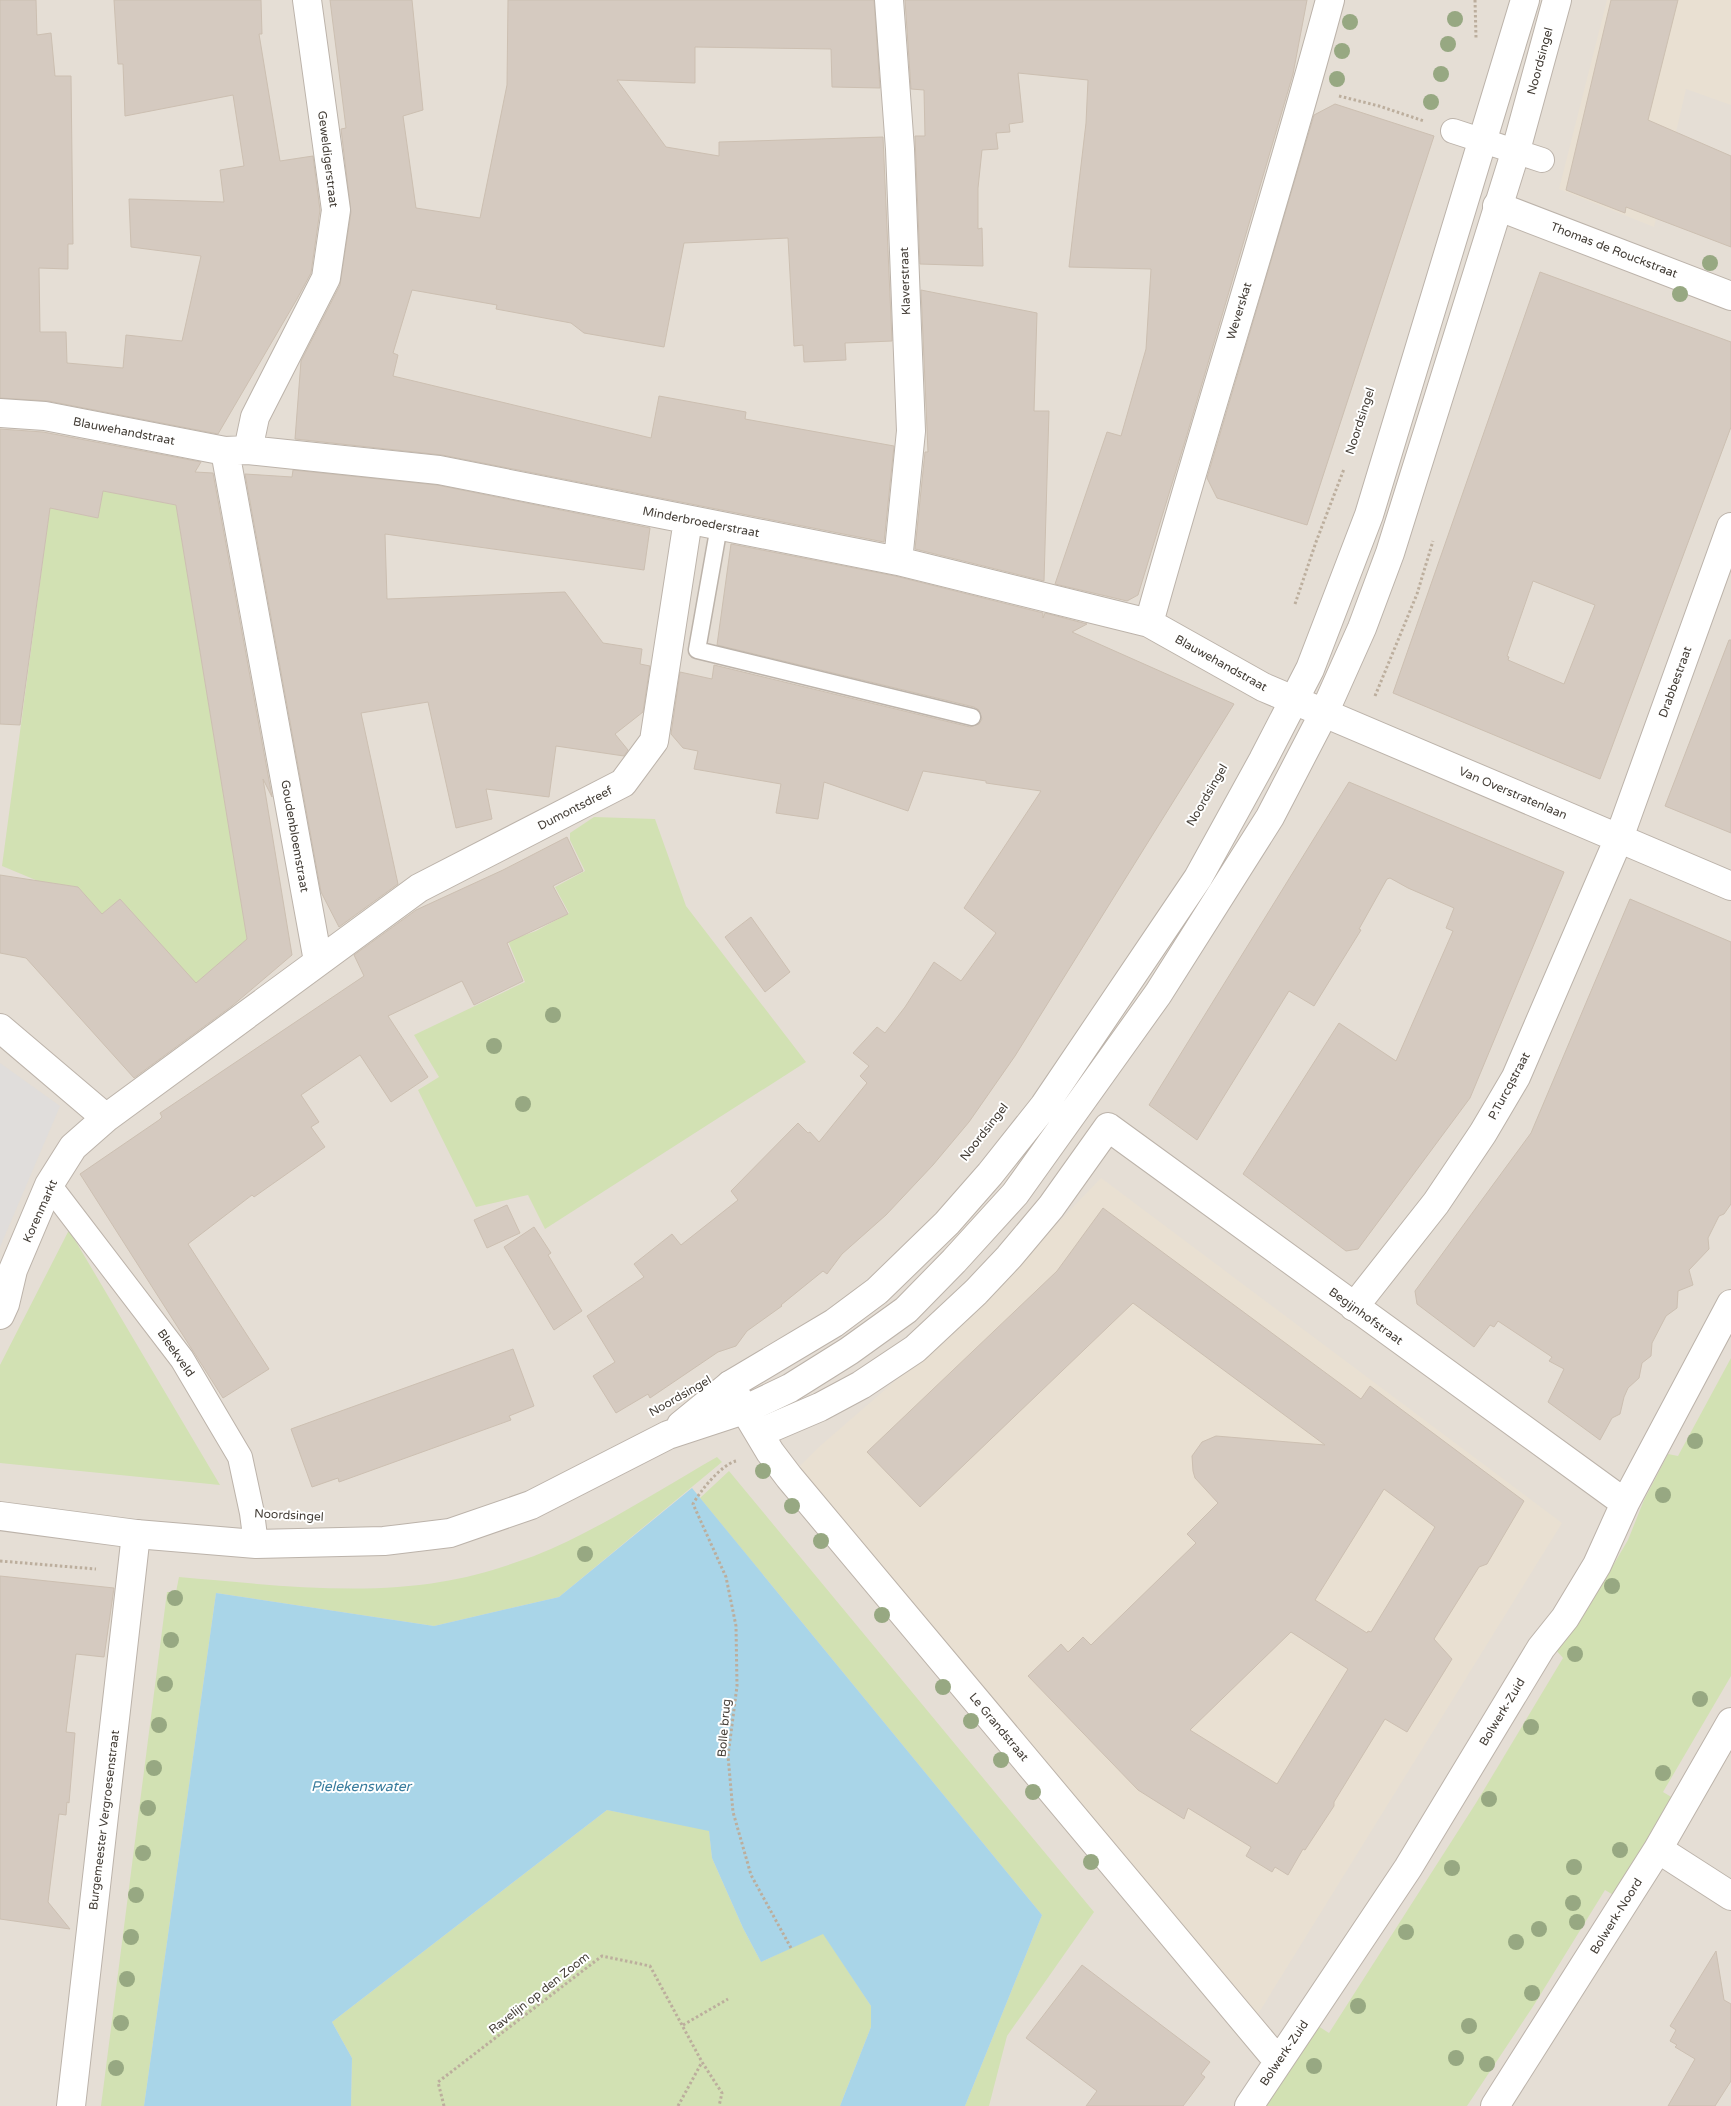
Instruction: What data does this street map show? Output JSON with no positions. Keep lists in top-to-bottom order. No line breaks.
{"streets":{"street":["Noordsingel","Geweldigerstraat","Thomas de Rouckstraat","Klaverstraat","Weverskat","Blauwehandstraat","Minderbroederstraat","Drabbestraat","Van Overstratenlaan","Dumontsdreef","Goudenbloemstraat","P.Turcqstraat","Korenmarkt","Begijnhofstraat","Bleekveld","Bolwerk-Zuid","Le Grandstraat","Burgemeester Vergroesenstraat","Bolwerk-Noord"],"path":["Bolle brug","Ravelijn op den Zoom"]},"crossings":[["Noordsingel","Thomas de Rouckstraat"],["Noordsingel","Blauwehandstraat"],["Noordsingel","Van Overstratenlaan"],["Noordsingel","Bleekveld"],["Noordsingel","Le Grandstraat"],["Noordsingel","Burgemeester Vergroesenstraat"],["Geweldigerstraat","Blauwehandstraat"],["Geweldigerstraat","Minderbroederstraat"],["Geweldigerstraat","Goudenbloemstraat"],["Klaverstraat","Minderbroederstraat"],["Weverskat","Blauwehandstraat"],["Weverskat","Minderbroederstraat"],["Blauwehandstraat","Minderbroederstraat"],["Blauwehandstraat","Van Overstratenlaan"],["Blauwehandstraat","Goudenbloemstraat"],["Minderbroederstraat","Dumontsdreef"],["Minderbroederstraat","Goudenbloemstraat"],["Drabbestraat","Van Overstratenlaan"],["Drabbestraat","P.Turcqstraat"],["Van Overstratenlaan","P.Turcqstraat"],["Dumontsdreef","Goudenbloemstraat"],["P.Turcqstraat","Begijnhofstraat"],["Korenmarkt","Bleekveld"],["Begijnhofstraat","Bolwerk-Zuid"],["Begijnhofstraat","Le Grandstraat"],["Bolwerk-Zuid","Le Grandstraat"]],"water":["Pielekenswater"]}
